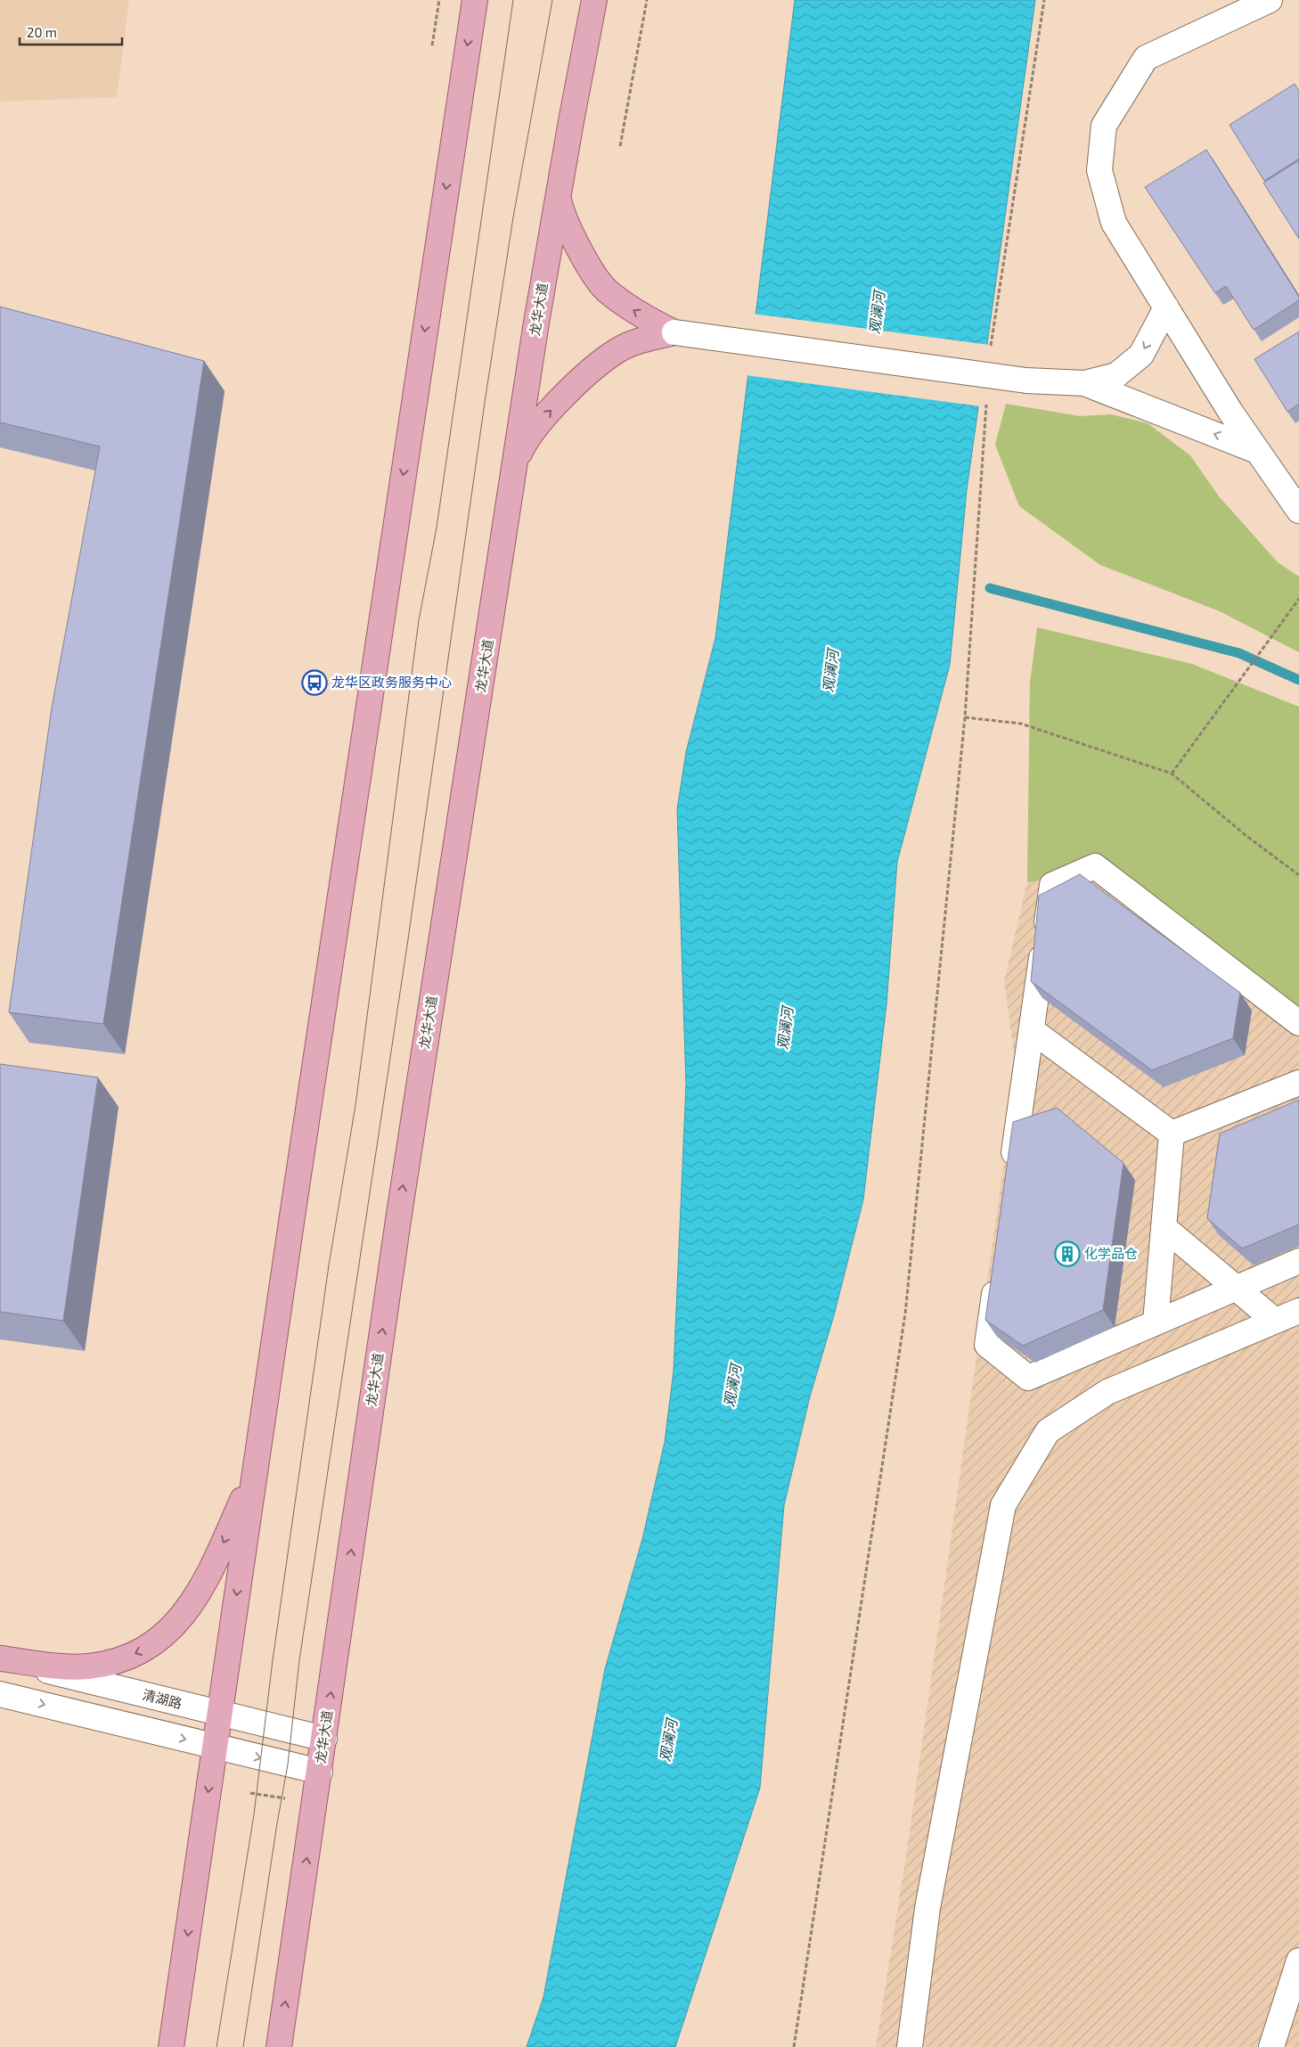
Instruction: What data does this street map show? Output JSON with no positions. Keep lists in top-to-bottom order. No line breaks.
{"streets":{"main road":["龙华大道"],"street":["清湖路"]},"crossings":[["龙华大道","清湖路"]],"water":["观澜河"],"places":{"bus stop":["龙华区政务服务中心"],"building":["化学品仓"]},"scale_bar":"20 m"}
